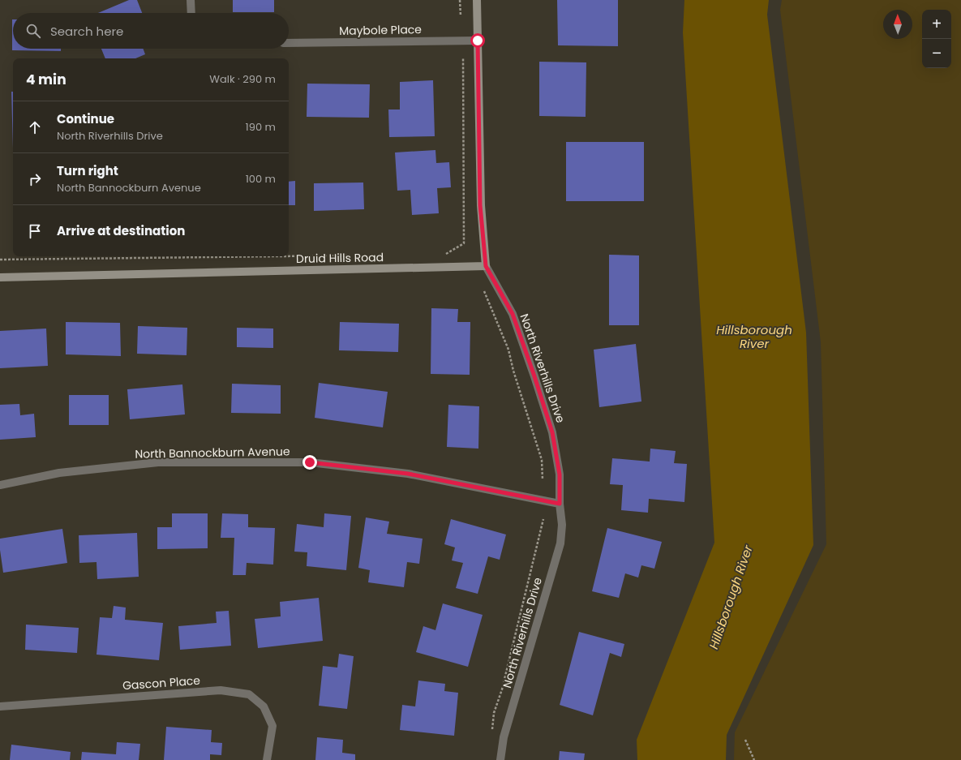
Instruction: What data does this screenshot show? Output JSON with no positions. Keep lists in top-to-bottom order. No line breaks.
{"streets":{"street":["Maybole Place","Druid Hills Road","North Riverhills Drive","North Bannockburn Avenue","Gascon Place"]},"crossings":[["Maybole Place","North Riverhills Drive"],["Druid Hills Road","North Riverhills Drive"],["North Riverhills Drive","North Bannockburn Avenue"]],"water":["Hillsborough River"],"north":"top","page":{"map_buttons":["+","−"],"search":"Search here","heading":["4 min","Walk · 290 m"],"list":[["Continue","North Riverhills Drive","190 m"],["Turn right","North Bannockburn Avenue","100 m"],"Arrive at destination"]}}
